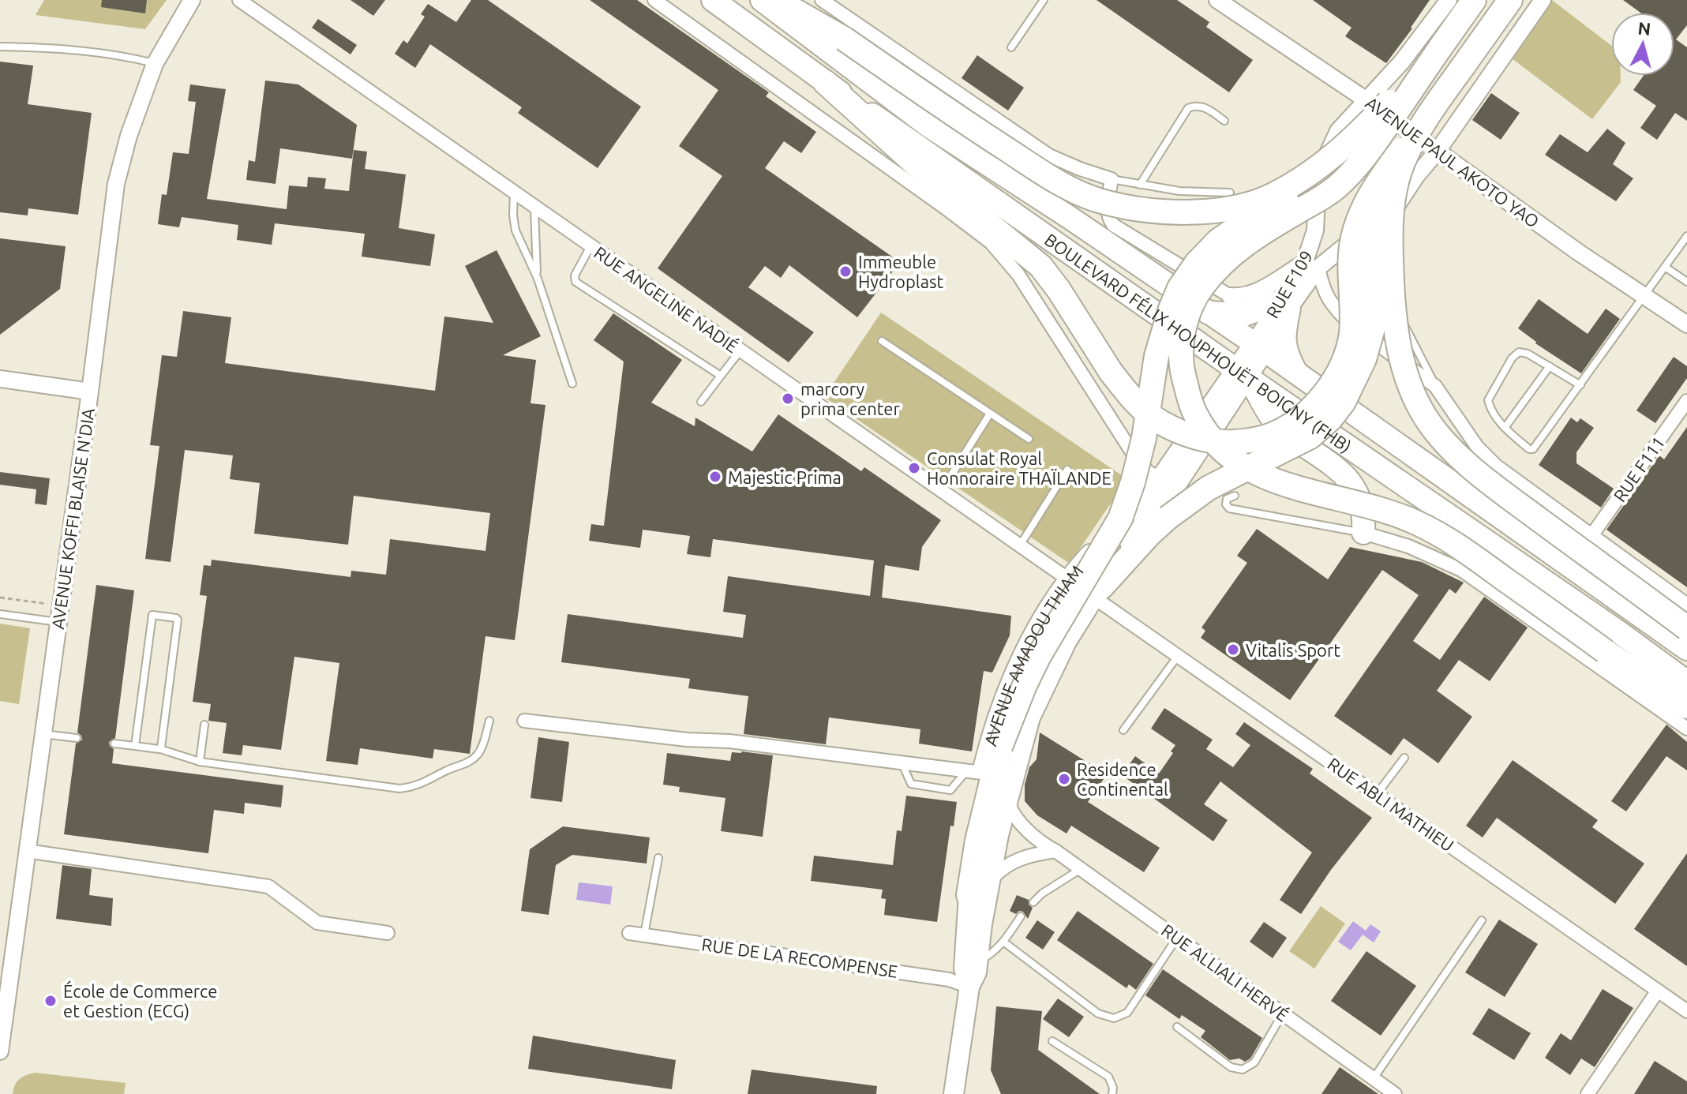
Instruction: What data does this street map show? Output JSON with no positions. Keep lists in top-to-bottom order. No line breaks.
{"streets":{"highway":["BOULEVARD FÉLIX HOUPHOUËT BOIGNY (FHB)"],"main road":["AVENUE AMADOU THIAM"],"street":["AVENUE PAUL AKOTO YAO","RUE F109","RUE ANGELINE NADIÉ","RUE F111","AVENUE KOFFI BLAISE N'DIA","RUE ABLI MATHIEU","RUE DE LA RECOMPENSE","RUE ALLIALI HERVÉ"]},"crossings":[["AVENUE PAUL AKOTO YAO","RUE F109"],["RUE ANGELINE NADIÉ","AVENUE AMADOU THIAM"],["RUE ANGELINE NADIÉ","RUE ABLI MATHIEU"],["BOULEVARD FÉLIX HOUPHOUËT BOIGNY (FHB)","AVENUE AMADOU THIAM"],["AVENUE AMADOU THIAM","RUE ABLI MATHIEU"],["AVENUE AMADOU THIAM","RUE DE LA RECOMPENSE"],["AVENUE AMADOU THIAM","RUE ALLIALI HERVÉ"]],"places":["Immeuble Hydroplast","marcory prima center","Consulat Royal Honnoraire THAÏLANDE","Majestic Prima","Vitalis Sport","Residence Continental","École de Commerce et Gestion (ECG)"],"north":"top"}
